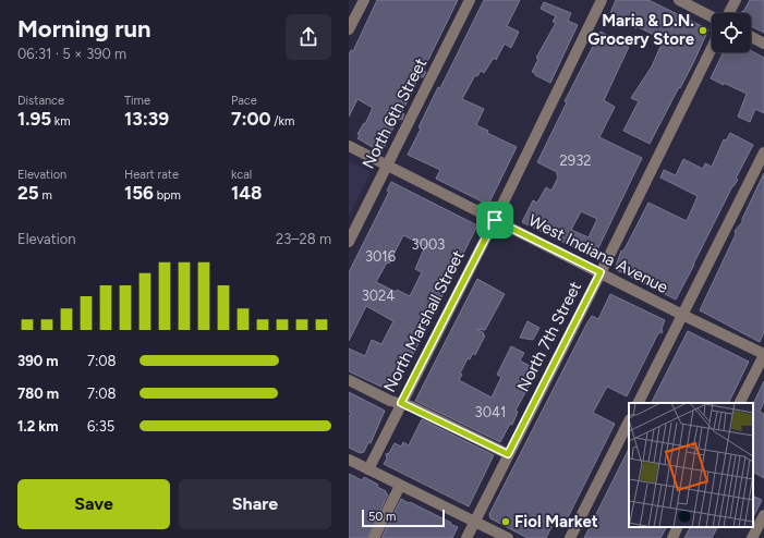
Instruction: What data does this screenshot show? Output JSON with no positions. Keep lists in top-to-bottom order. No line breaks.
{"streets":{"street":["North 6th Street","West Indiana Avenue","North Marshall Street","North 7th Street"]},"crossings":[["North 6th Street","West Indiana Avenue"],["West Indiana Avenue","North Marshall Street"],["West Indiana Avenue","North 7th Street"]],"places":["Maria & D.N. Grocery Store","Fiol Market"],"house_numbers":["2932","3003","3016","3024","3041"],"scale_bar":"50 m","page":{"heading":["Morning run","06:31 · 5 × 390 m"],"stats":[["Distance","1.95 km"],["Time","13:39"],["Pace","7:00 /km"],["Elevation","25 m"],["Heart rate","156 bpm"],["kcal","148"]],"chart":["Elevation","23–28 m"],"list":[{"name":"390 m","note":"7:08"},{"name":"780 m","note":"7:08"},{"name":"1.2 km","note":"6:35"}],"buttons":["Save","Share"],"scale":"50 m"}}
